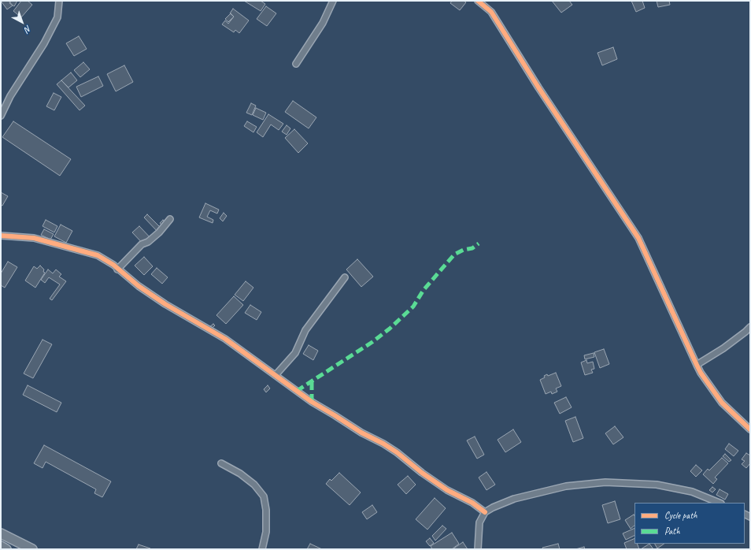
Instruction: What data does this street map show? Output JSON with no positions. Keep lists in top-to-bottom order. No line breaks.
{"legend":["Cycle path","Path"],"north":"bottom right"}
